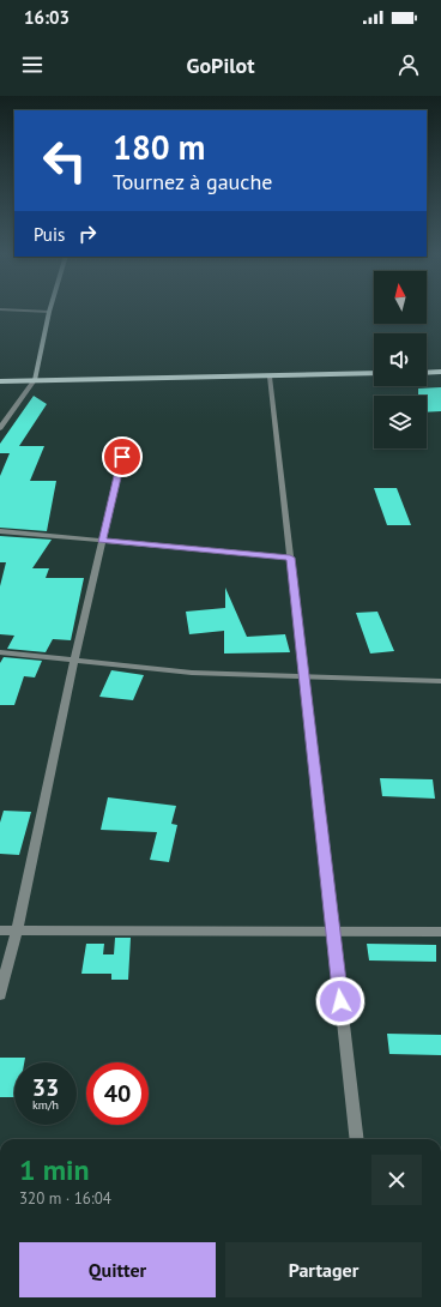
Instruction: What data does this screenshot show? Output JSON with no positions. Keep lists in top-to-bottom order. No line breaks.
{"north":"top","page":{"status":"16:03","header":"GoPilot","turn":["180 m","Tournez à gauche"],"then":"Puis","speed":"33 km/h","limit":"40","heading":["1 min","320 m · 16:04"],"buttons":["Quitter","Partager"]}}
